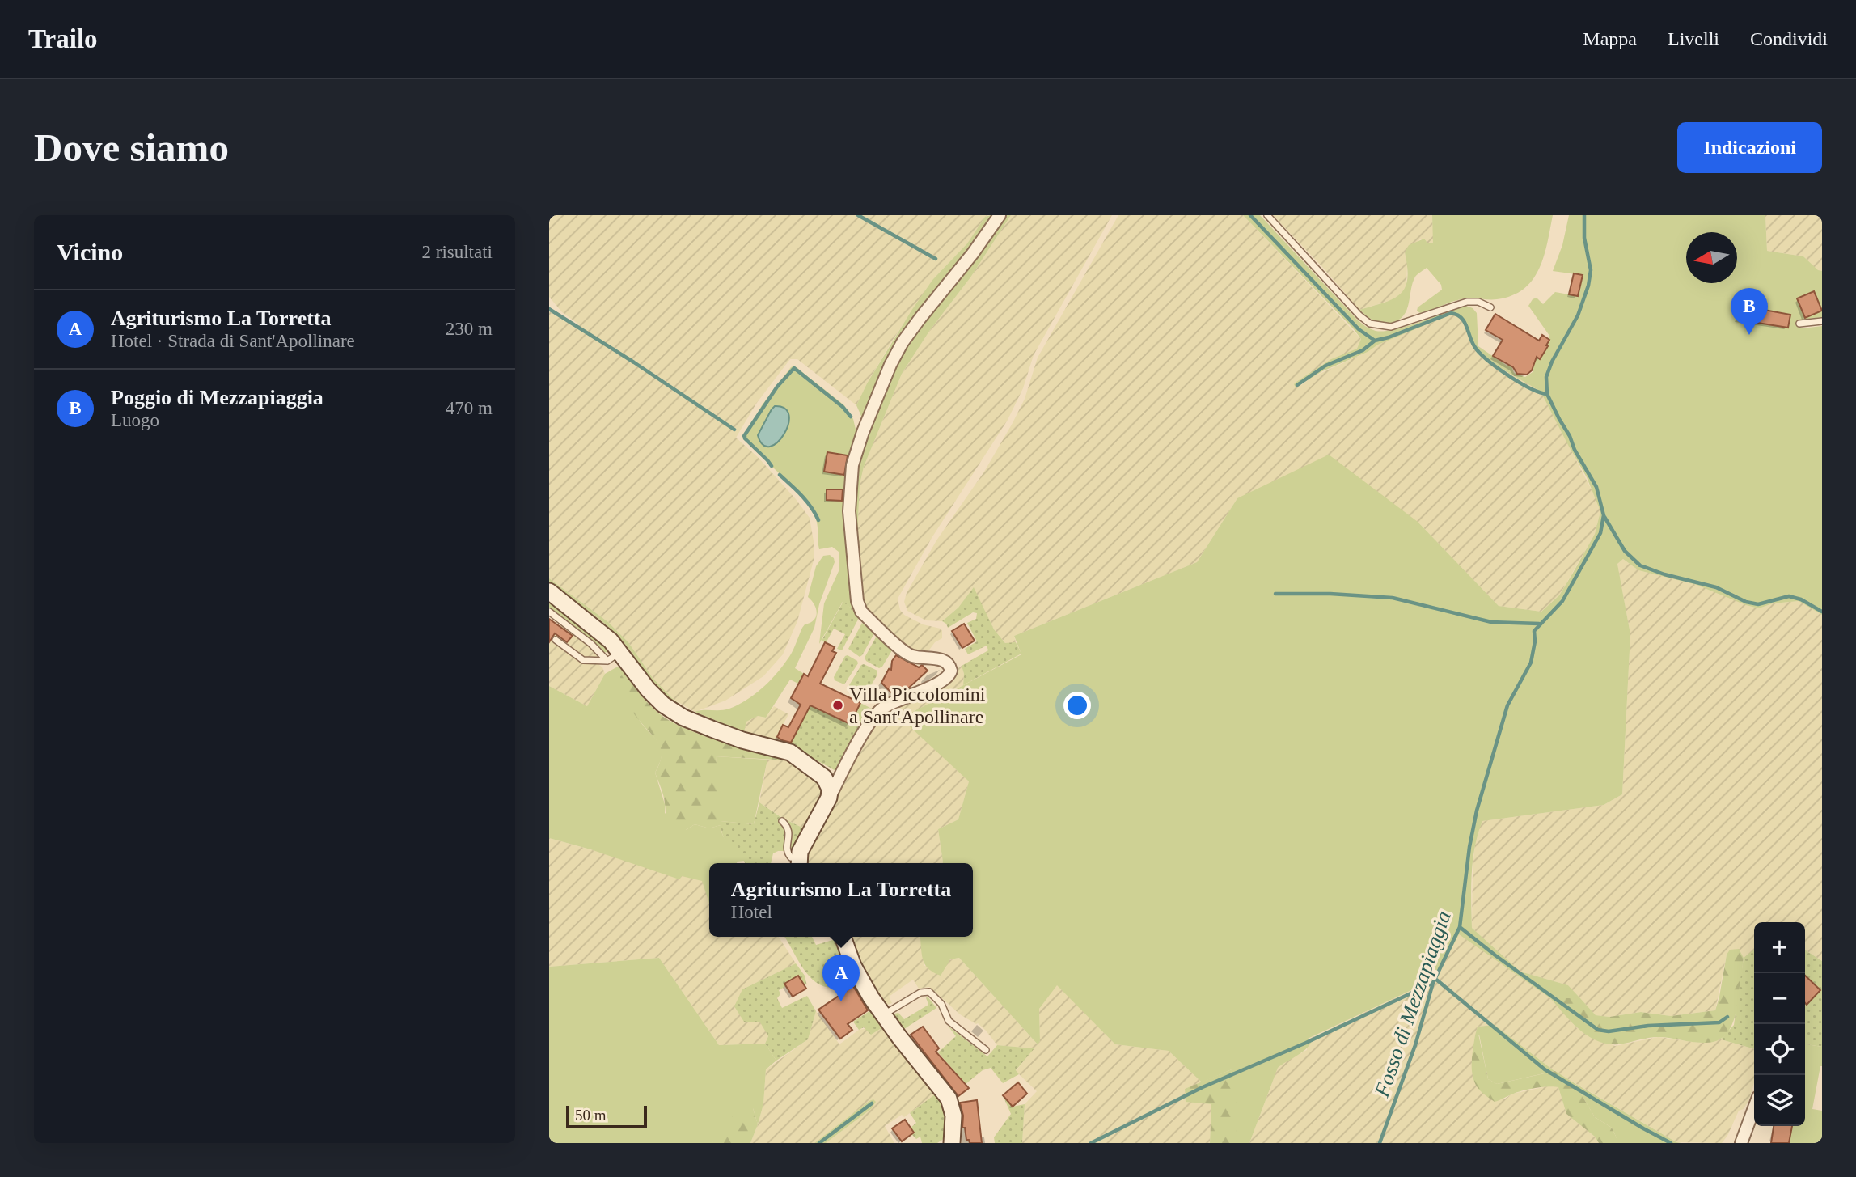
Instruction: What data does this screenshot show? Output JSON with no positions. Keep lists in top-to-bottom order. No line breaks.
{"water":["Fosso di Mezzapiaggia"],"places":["Villa Piccolomini a Sant'Apollinare"],"scale_bar":"50 m","north":"left","page":{"header":"Trailo","nav":["Mappa","Livelli","Condividi"],"buttons":"Indicazioni","title":"Dove siamo","heading":["Vicino","2 risultati"],"pins":["B","A"],"list":[{"mark":"A","name":"Agriturismo La Torretta","note":"Hotel · Strada di Sant'Apollinare","value":"230 m"},{"mark":"B","name":"Poggio di Mezzapiaggia","note":"Luogo","value":"470 m"}],"popup":["Agriturismo La Torretta","Hotel"],"map_buttons":["+","−"],"scale":"50 m"}}
